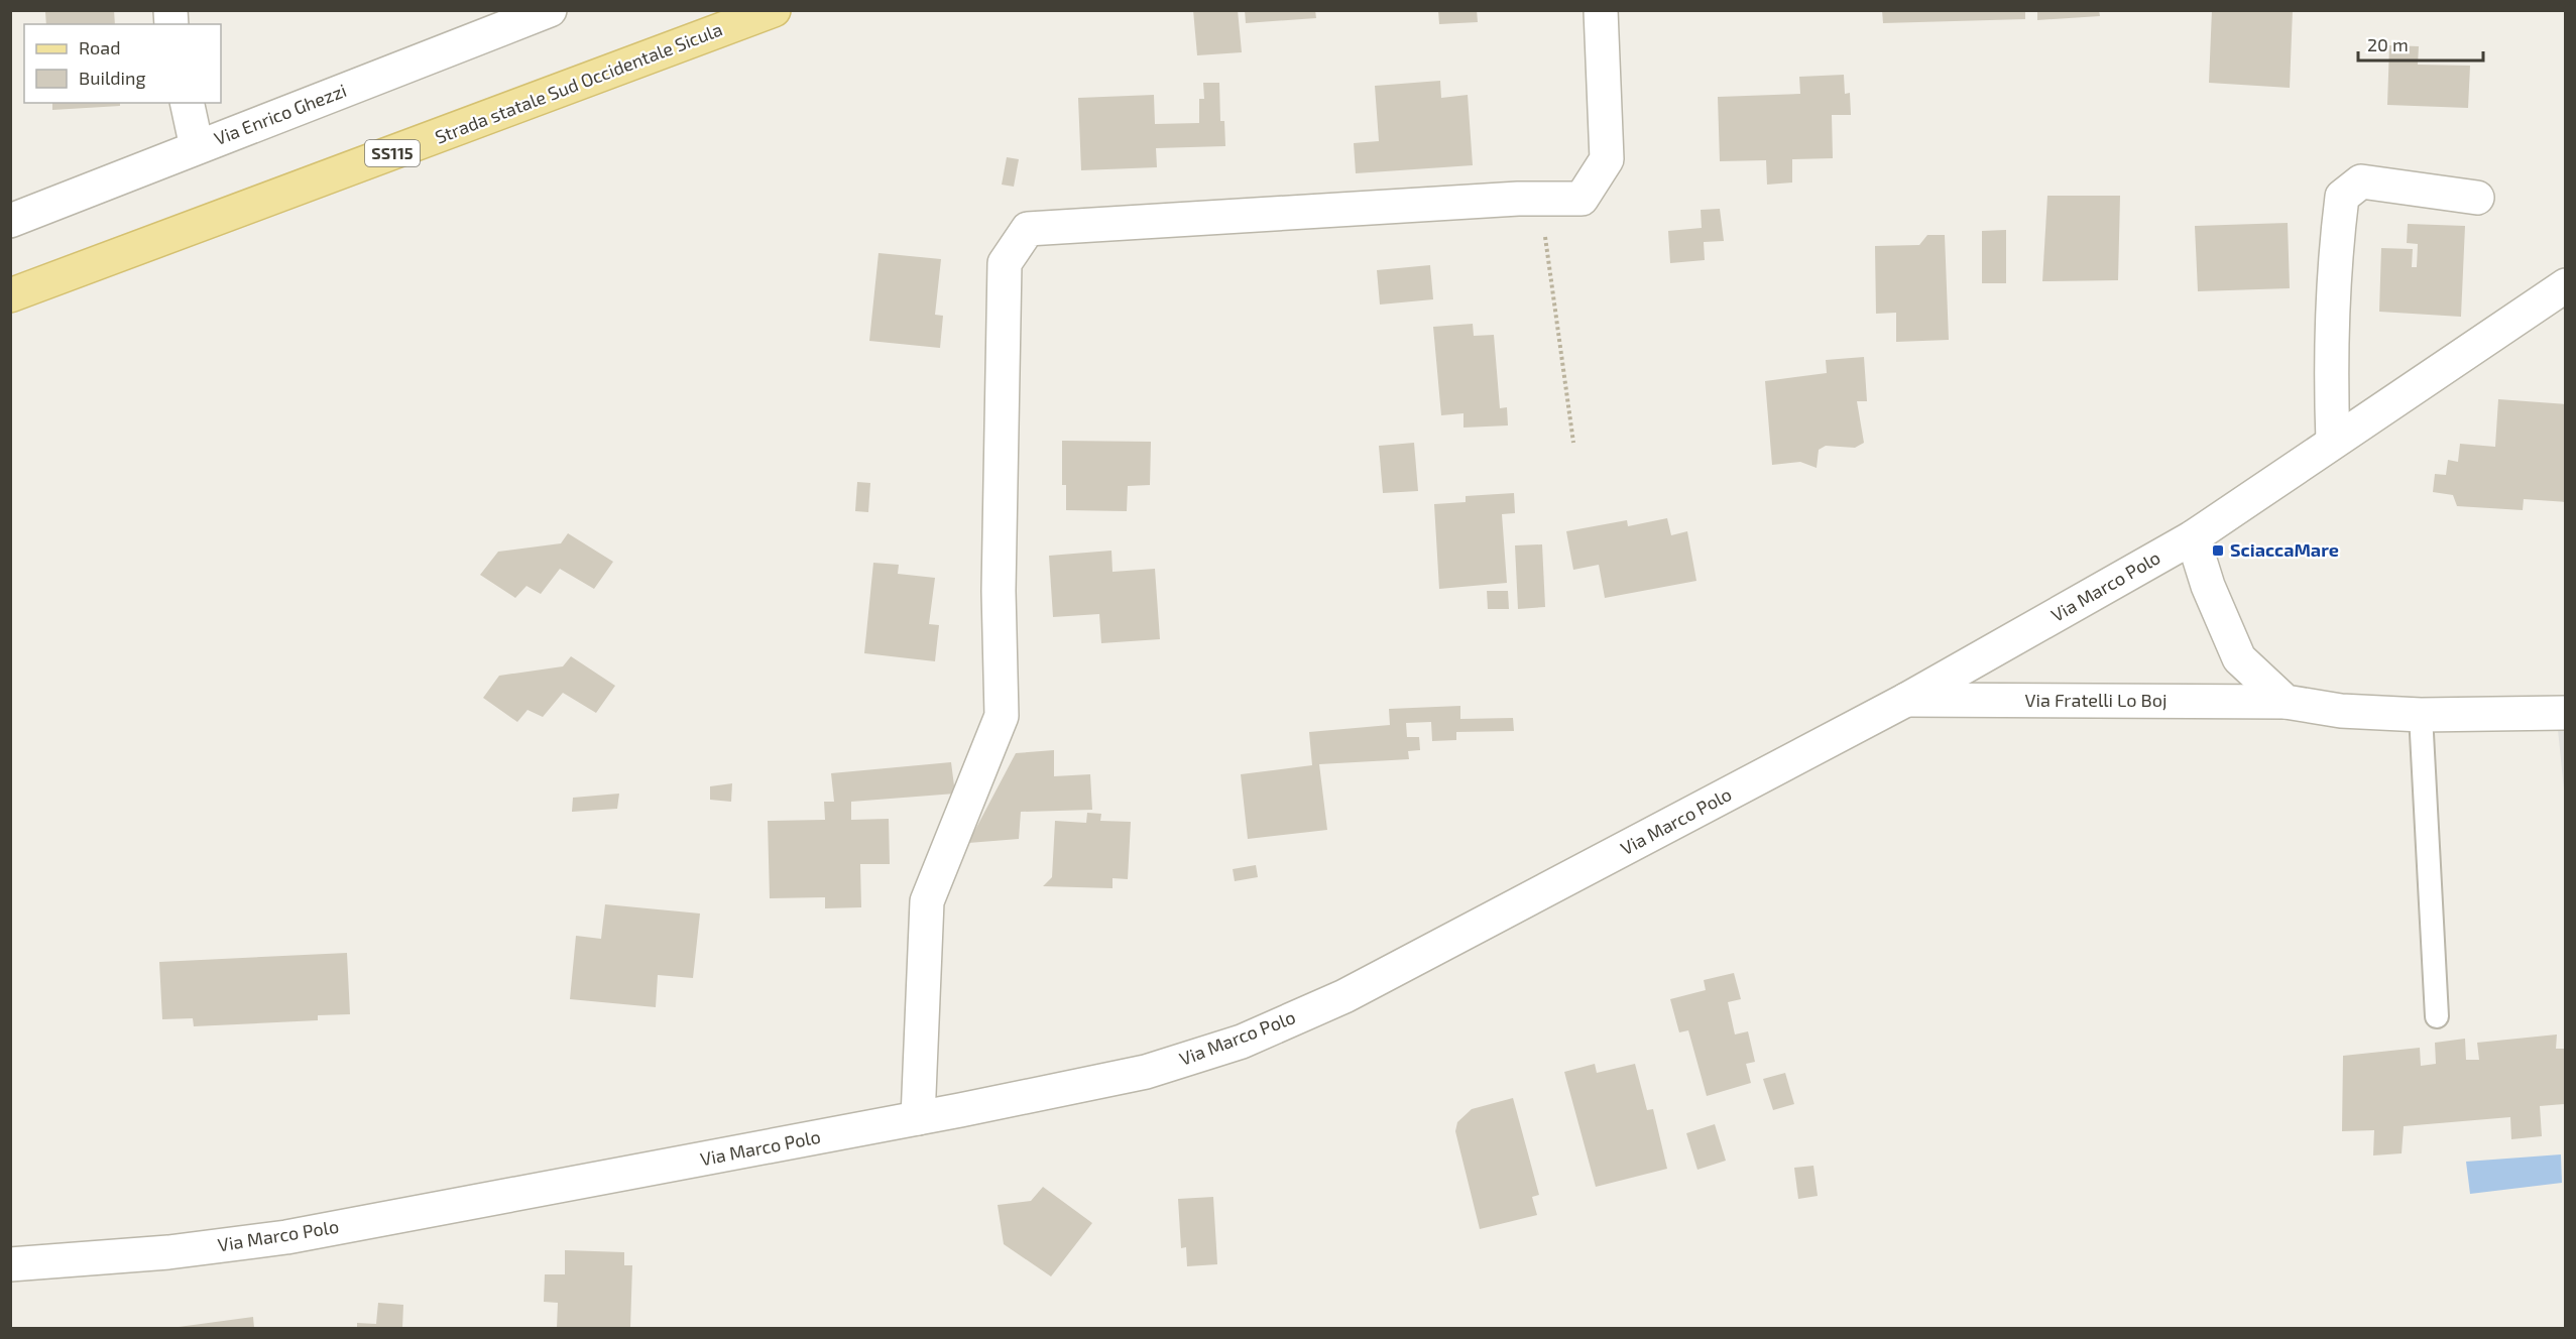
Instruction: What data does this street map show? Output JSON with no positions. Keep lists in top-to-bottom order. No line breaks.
{"streets":{"main road":["Strada statale Sud Occidentale Sicula","SS115"],"street":["Via Enrico Ghezzi","Via Marco Polo","Via Fratelli Lo Boj"]},"crossings":[["Via Marco Polo","Via Fratelli Lo Boj"]],"places":{"transit":["SciaccaMare"]},"legend":["Road","Building"],"scale_bar":"20 m"}
